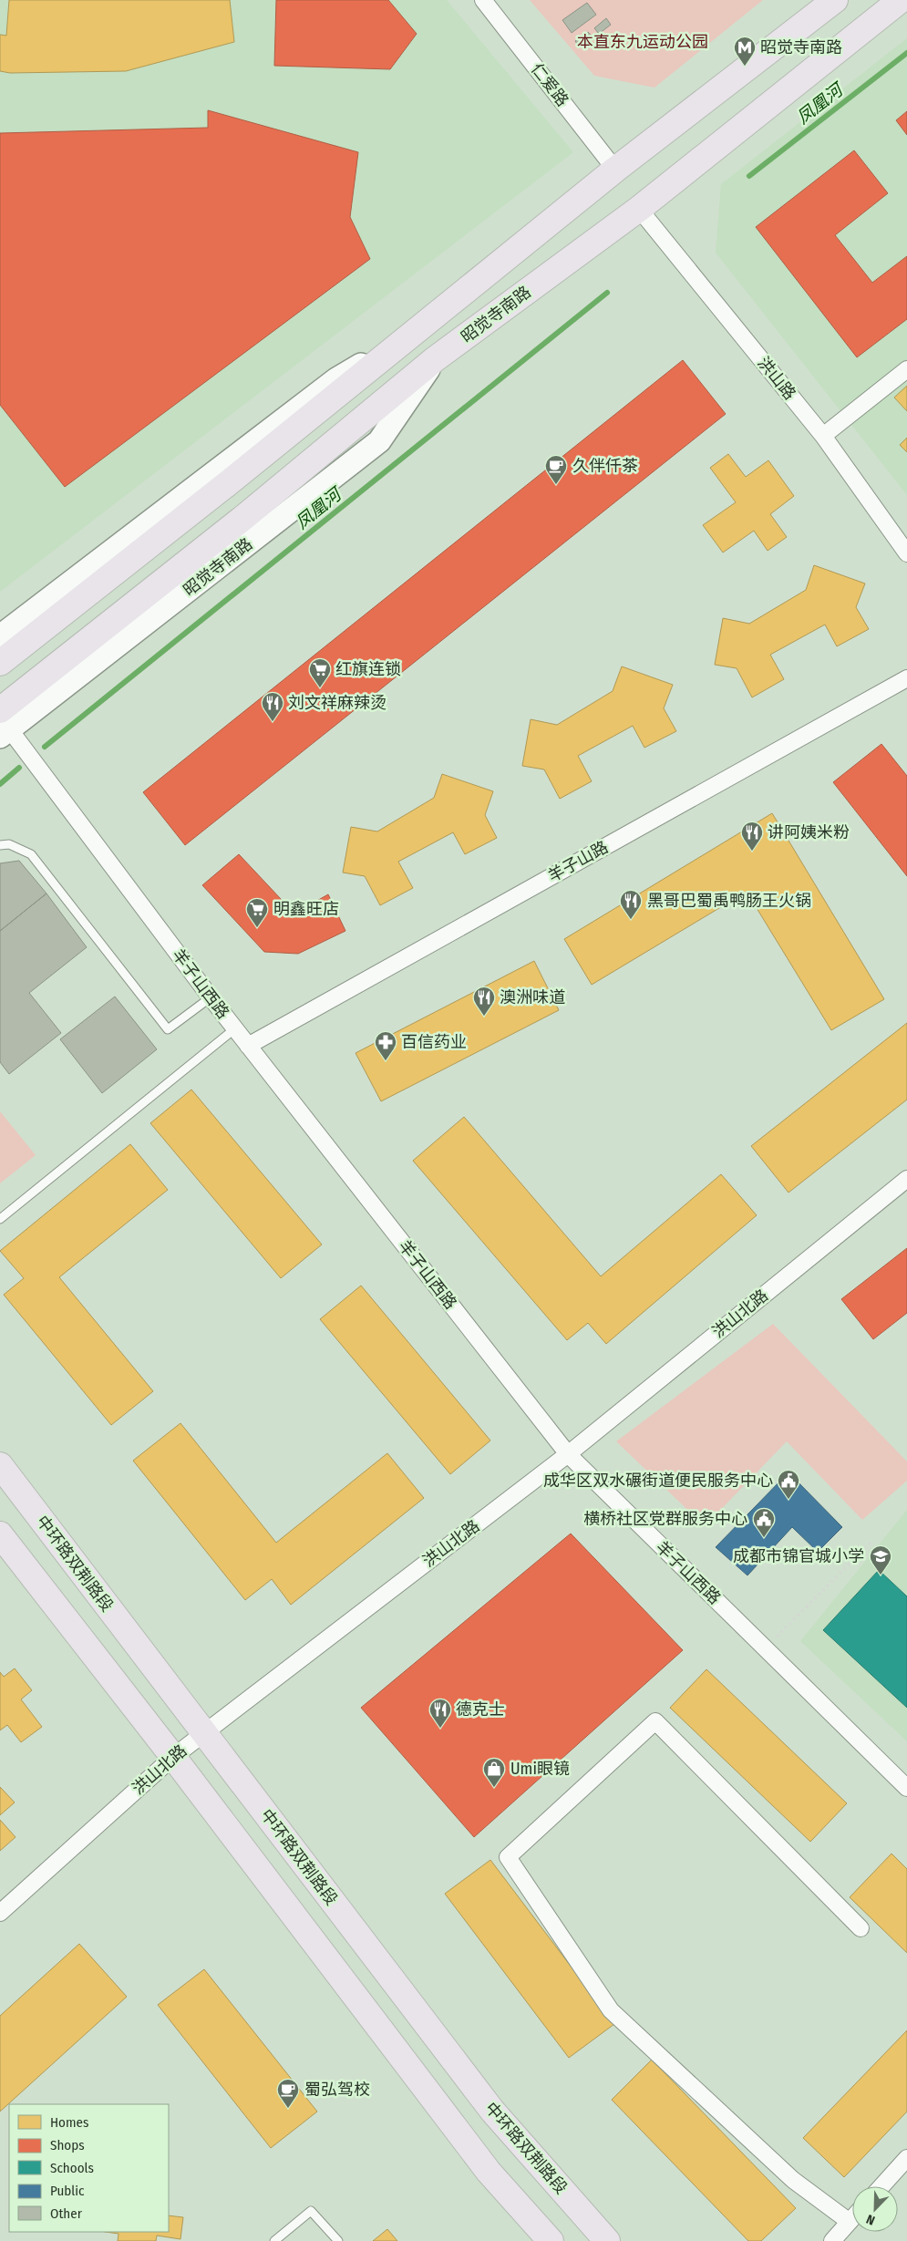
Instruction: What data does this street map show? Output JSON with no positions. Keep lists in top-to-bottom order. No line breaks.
{"streets":{"main road":["昭觉寺南路","中环路双荆路段"],"street":["仁爱路","洪山路","羊子山路","羊子山西路","洪山北路"]},"crossings":[["昭觉寺南路","洪山路"],["昭觉寺南路","羊子山西路"],["羊子山路","羊子山西路"],["羊子山西路","洪山北路"],["洪山北路","中环路双荆路段"]],"water":["凤凰河"],"parks":["本直东九运动公园"],"places":{"metro station":["昭觉寺南路"],"cafe":["久伴仟茶","蜀弘驾校"],"supermarket":["红旗连锁","明鑫旺店"],"restaurant":["刘文祥麻辣烫","讲阿姨米粉","黑哥巴蜀禹鸭肠王火锅","澳洲味道","德克士"],"pharmacy":["百信药业"],"public building":["成华区双水碾街道便民服务中心","横桥社区党群服务中心"],"school or university":["成都市锦官城小学"],"shop":["Umi眼镜"]},"legend":["Homes","Shops","Schools","Public","Other"],"north":"bottom left"}
